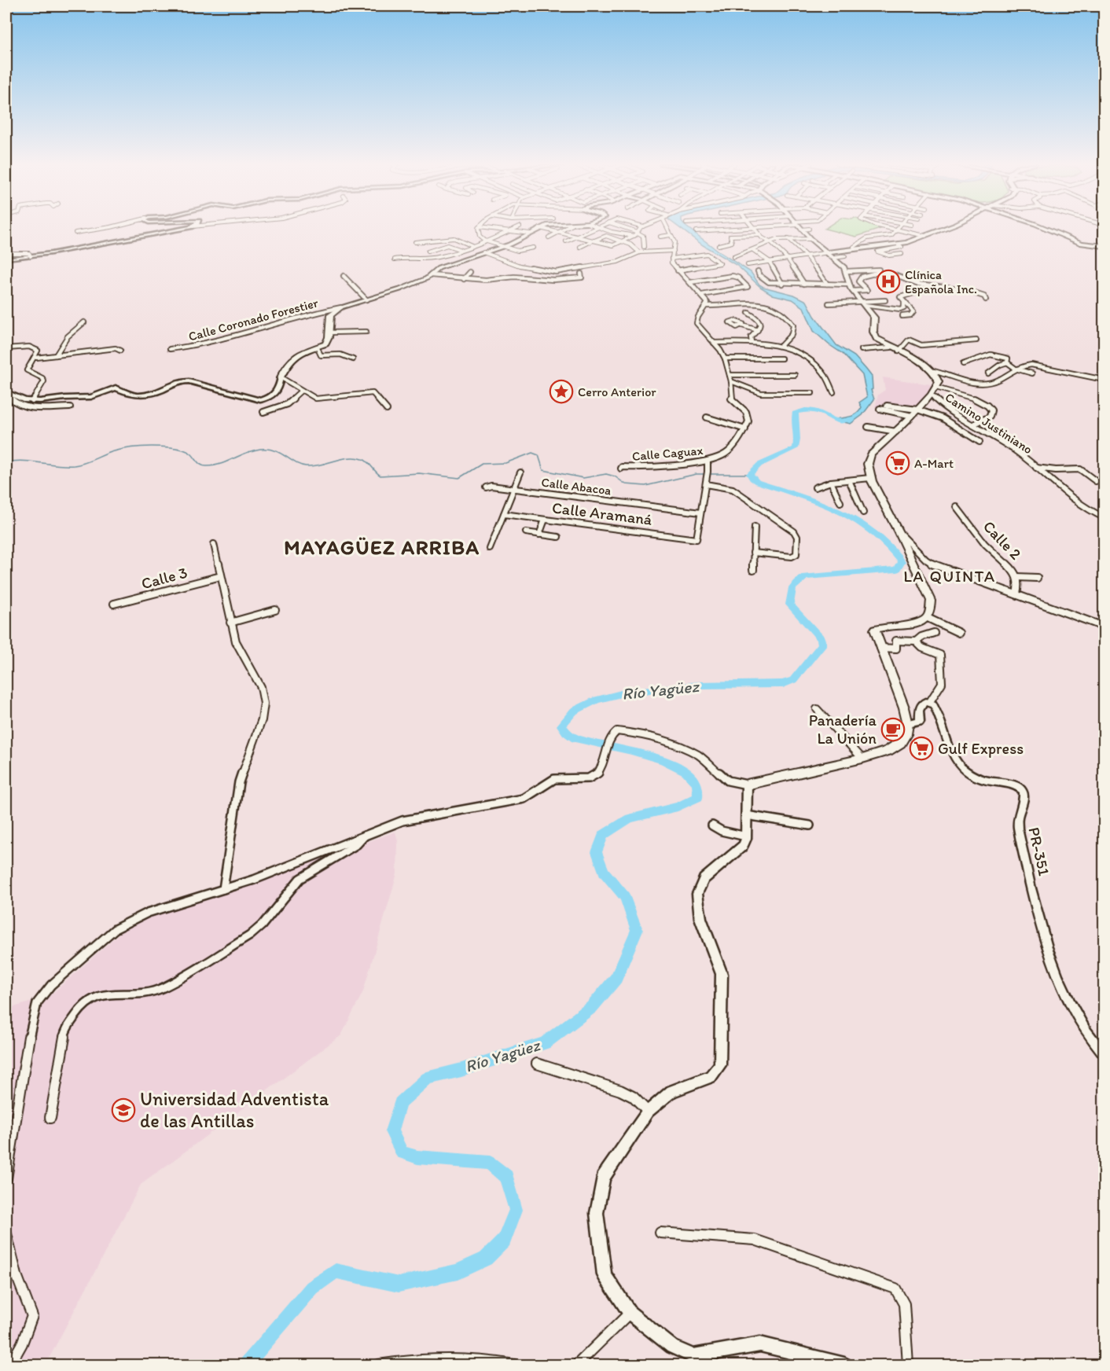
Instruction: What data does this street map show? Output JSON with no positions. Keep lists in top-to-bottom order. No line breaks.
{"streets":{"street":["Calle Coronado Forestier","Camino Justiniano","Calle Caguax","Calle Abacoa","Calle Aramaná","Calle 2","Calle 3","PR-351"]},"crossings":[["Calle Abacoa","Calle Aramaná"]],"districts":["MAYAGÜEZ ARRIBA","LA QUINTA"],"water":["Río Yagüez"],"places":{"hospital":["Clínica Española Inc."],"place":["Cerro Anterior"],"supermarket":["A-Mart","Gulf Express"],"cafe":["Panadería La Unión"],"school or university":["Universidad Adventista de las Antillas"]}}
